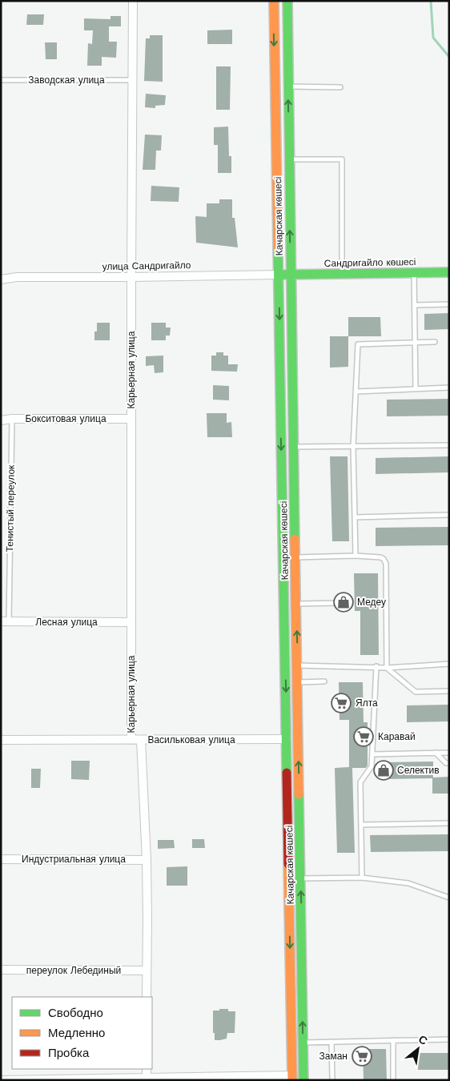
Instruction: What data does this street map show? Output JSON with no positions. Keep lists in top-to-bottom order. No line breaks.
{"streets":{"main road":["Качарская көшесі","Сандригайло көшесі","улица Сандригайло"],"street":["Карьерная улица","Бокситовая улица","Лесная улица","Васильковая улица","Индустриальная улица","переулок Лебединый"],"lane":["Заводская улица","Тенистый переулок"]},"crossings":[["Заводская улица","Карьерная улица"],["Качарская көшесі","Сандригайло көшесі"],["Качарская көшесі","улица Сандригайло"],["Качарская көшесі","Васильковая улица"],["Сандригайло көшесі","улица Сандригайло"],["улица Сандригайло","Карьерная улица"],["Карьерная улица","Бокситовая улица"],["Карьерная улица","Лесная улица"],["Карьерная улица","Васильковая улица"],["Карьерная улица","Индустриальная улица"],["Карьерная улица","переулок Лебединый"],["Бокситовая улица","Тенистый переулок"],["Тенистый переулок","Лесная улица"]],"places":{"shop":["Медеу","Селектив"],"supermarket":["Ялта","Каравай","Заман"]},"legend":["Свободно","Медленно","Пробка"],"north":"top right"}
